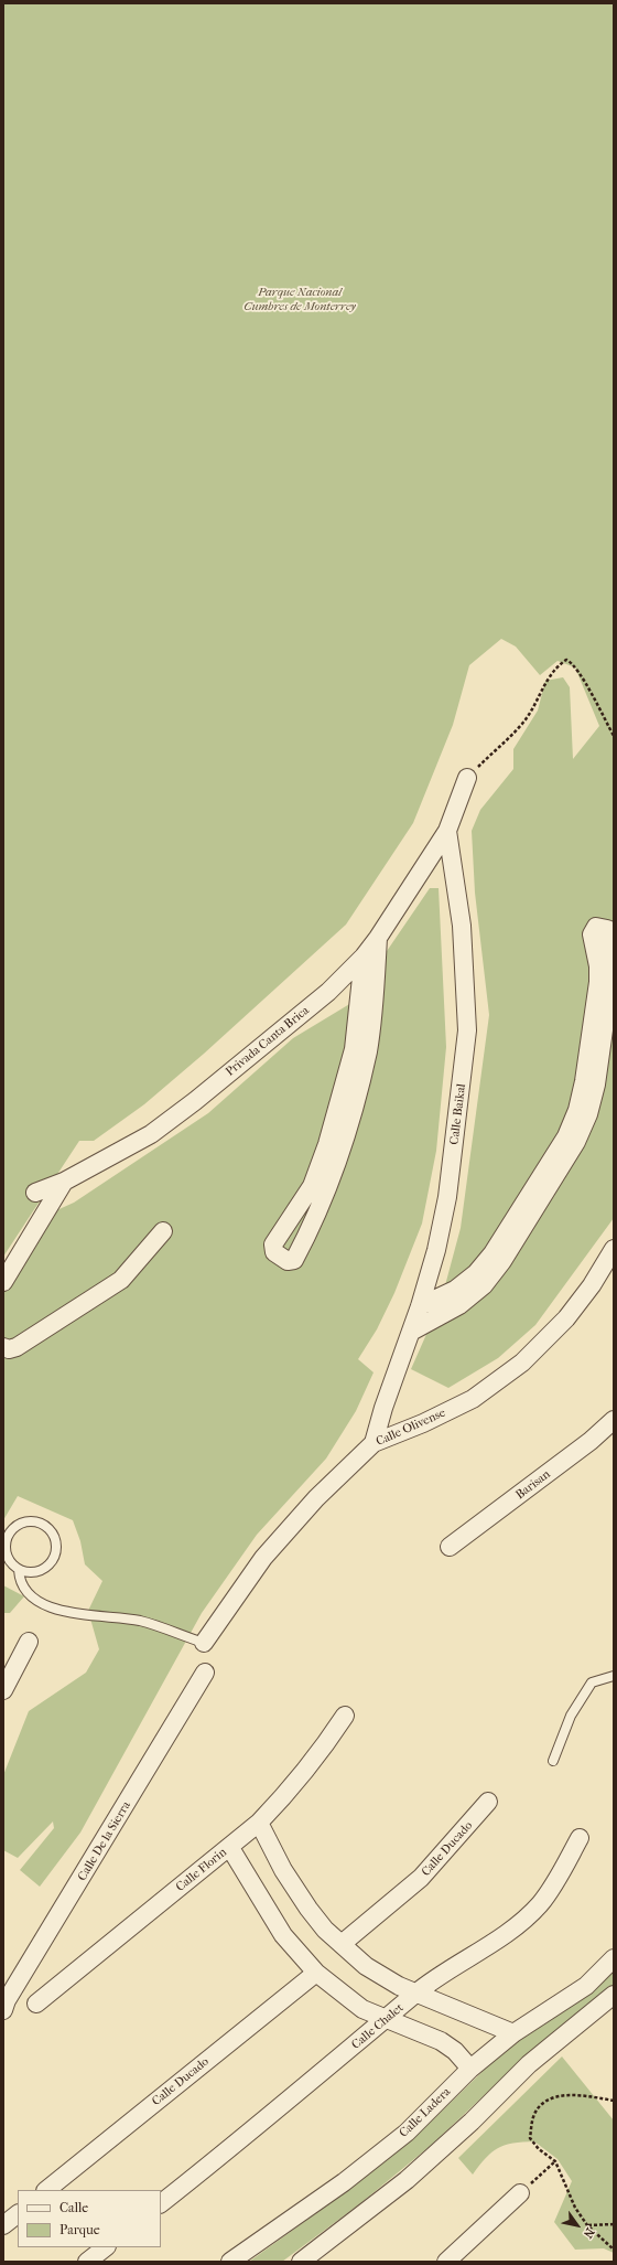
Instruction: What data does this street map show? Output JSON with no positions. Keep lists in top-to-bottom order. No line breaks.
{"streets":{"street":["Privada Canta Brica","Calle Baikal","Calle Olivense","Barisan","Calle De la Sierra","Calle Ducado","Calle Florin","Calle Chalet","Calle Ladera"]},"crossings":[["Privada Canta Brica","Calle Baikal"],["Calle Baikal","Calle Olivense"]],"parks":["Parque Nacional Cumbres de Monterrey"],"legend":["Calle","Parque"],"north":"bottom right"}
